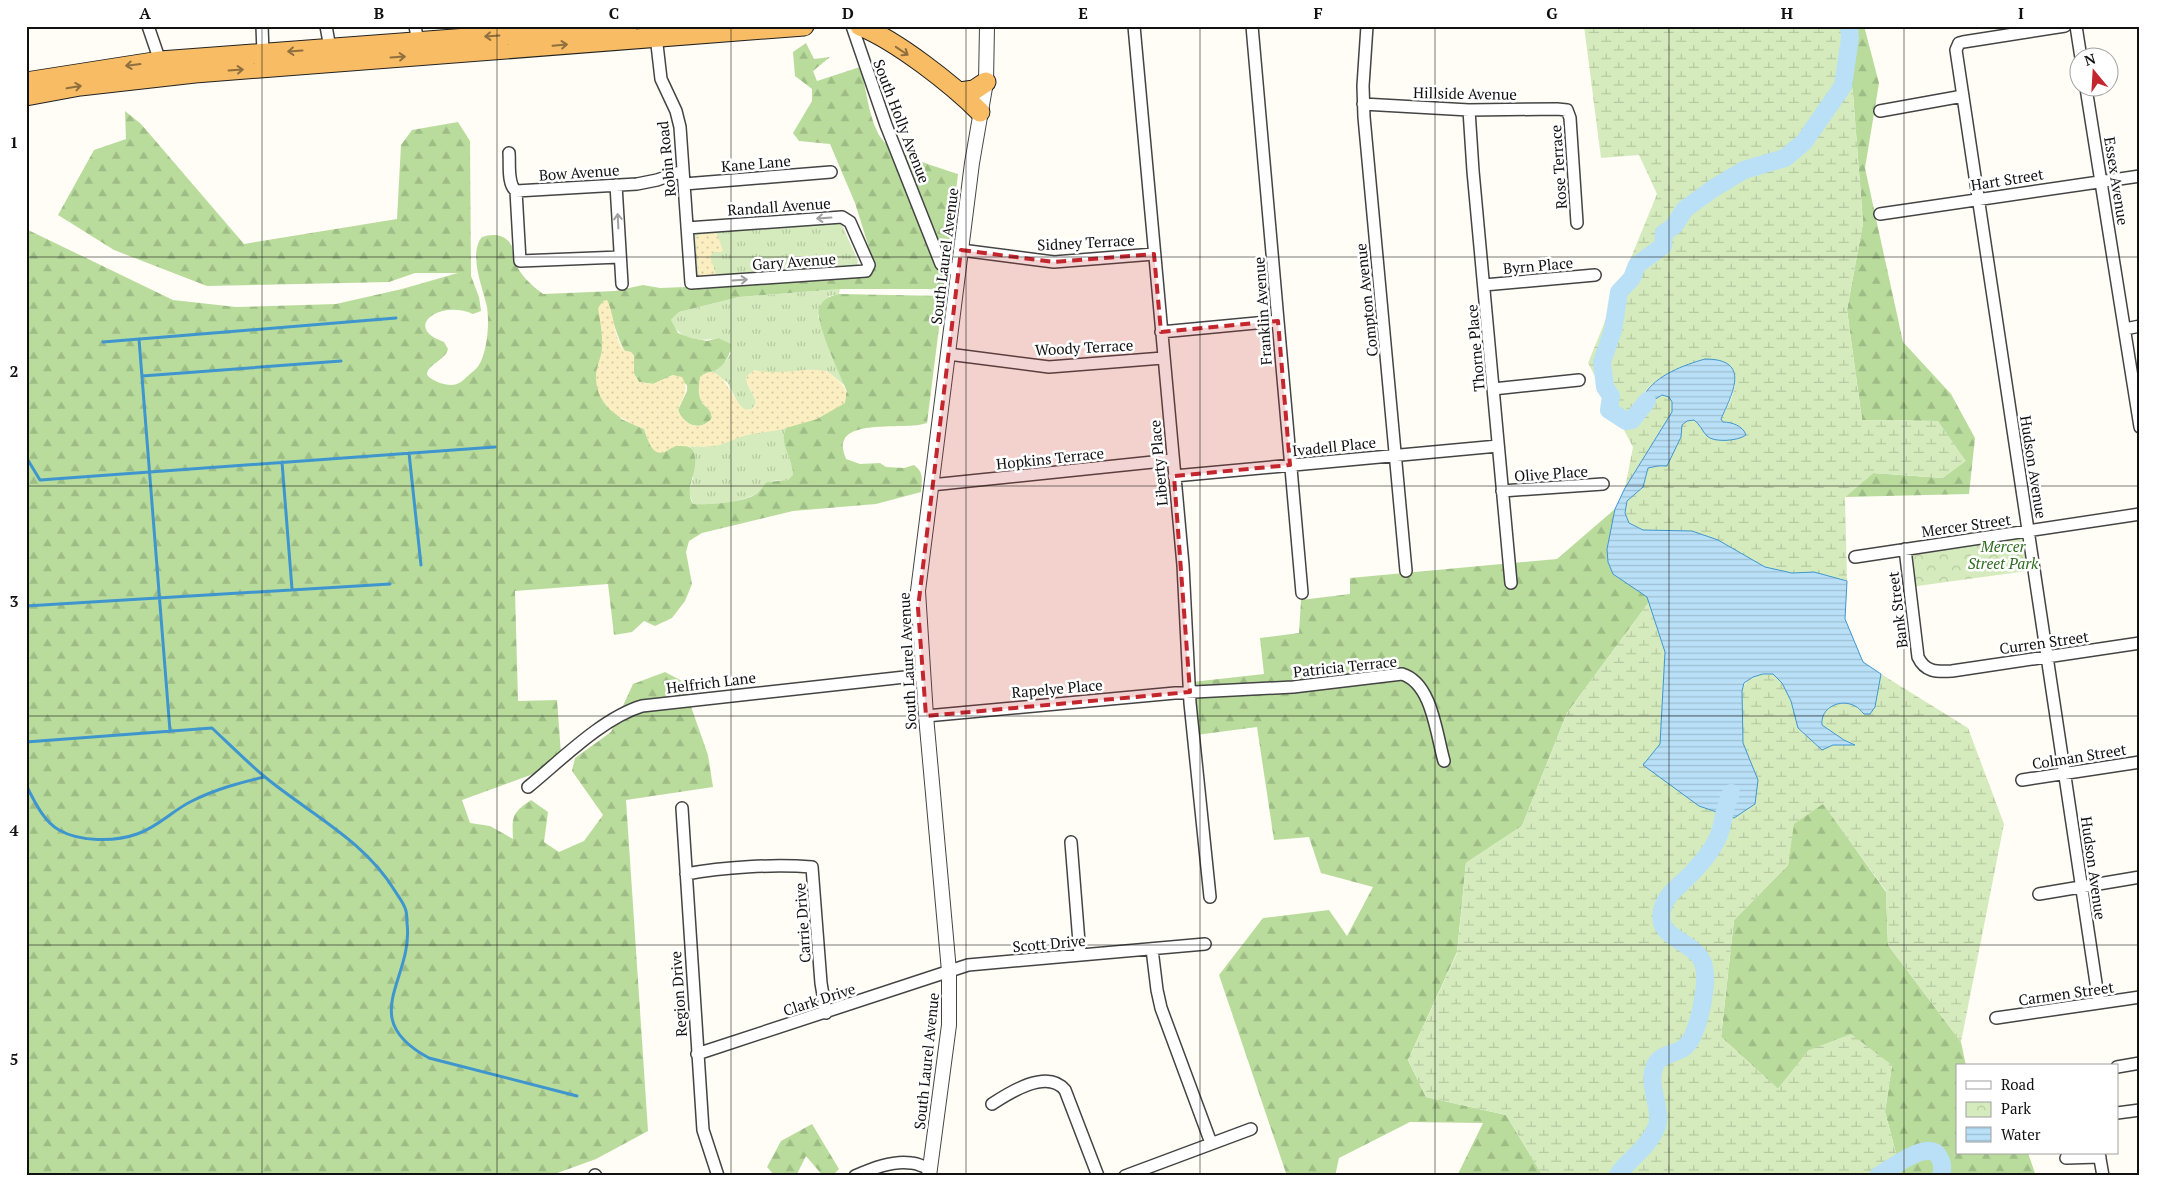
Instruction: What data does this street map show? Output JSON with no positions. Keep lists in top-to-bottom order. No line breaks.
{"streets":{"street":["Hillside Avenue","South Holly Avenue","Robin Road","Kane Lane","Rose Terrace","Bow Avenue","Hart Street","Essex Avenue","Randall Avenue","Sidney Terrace","South Laurel Avenue","Gary Avenue","Byrn Place","Compton Avenue","Franklin Avenue","Woody Terrace","Thorne Place","Ivadell Place","Hopkins Terrace","Liberty Place","Hudson Avenue","Olive Place","Mercer Street","Bank Street","Curren Street","Patricia Terrace","Helfrich Lane","Rapelye Place","Colman Street","Carrie Drive","Scott Drive","Carmen Street","Region Drive","Clark Drive"]},"crossings":[["Hillside Avenue","Rose Terrace"],["Hillside Avenue","Compton Avenue"],["Hillside Avenue","Thorne Place"],["South Holly Avenue","South Laurel Avenue"],["Robin Road","Kane Lane"],["Robin Road","Bow Avenue"],["Robin Road","Randall Avenue"],["Robin Road","Gary Avenue"],["Hart Street","Essex Avenue"],["Hart Street","Hudson Avenue"],["Randall Avenue","Gary Avenue"],["Sidney Terrace","South Laurel Avenue"],["Sidney Terrace","Liberty Place"],["South Laurel Avenue","Woody Terrace"],["South Laurel Avenue","Hopkins Terrace"],["South Laurel Avenue","Helfrich Lane"],["South Laurel Avenue","Rapelye Place"],["South Laurel Avenue","Scott Drive"],["South Laurel Avenue","Clark Drive"],["Byrn Place","Thorne Place"],["Compton Avenue","Ivadell Place"],["Franklin Avenue","Ivadell Place"],["Woody Terrace","Liberty Place"],["Thorne Place","Ivadell Place"],["Thorne Place","Olive Place"],["Ivadell Place","Liberty Place"],["Hopkins Terrace","Liberty Place"],["Liberty Place","Patricia Terrace"],["Liberty Place","Rapelye Place"],["Hudson Avenue","Mercer Street"],["Hudson Avenue","Curren Street"],["Hudson Avenue","Colman Street"],["Hudson Avenue","Carmen Street"],["Mercer Street","Bank Street"],["Bank Street","Curren Street"],["Patricia Terrace","Rapelye Place"],["Carrie Drive","Region Drive"],["Carrie Drive","Clark Drive"],["Scott Drive","Clark Drive"],["Region Drive","Clark Drive"]],"one_way":["Randall Avenue","Gary Avenue"],"parks":["Mercer Street Park"],"legend":["Road","Park","Water"],"north":"top","grid":{"columns":["A","B","C","D","E","F","G","H","I"],"rows":["1","2","3","4","5"]}}
